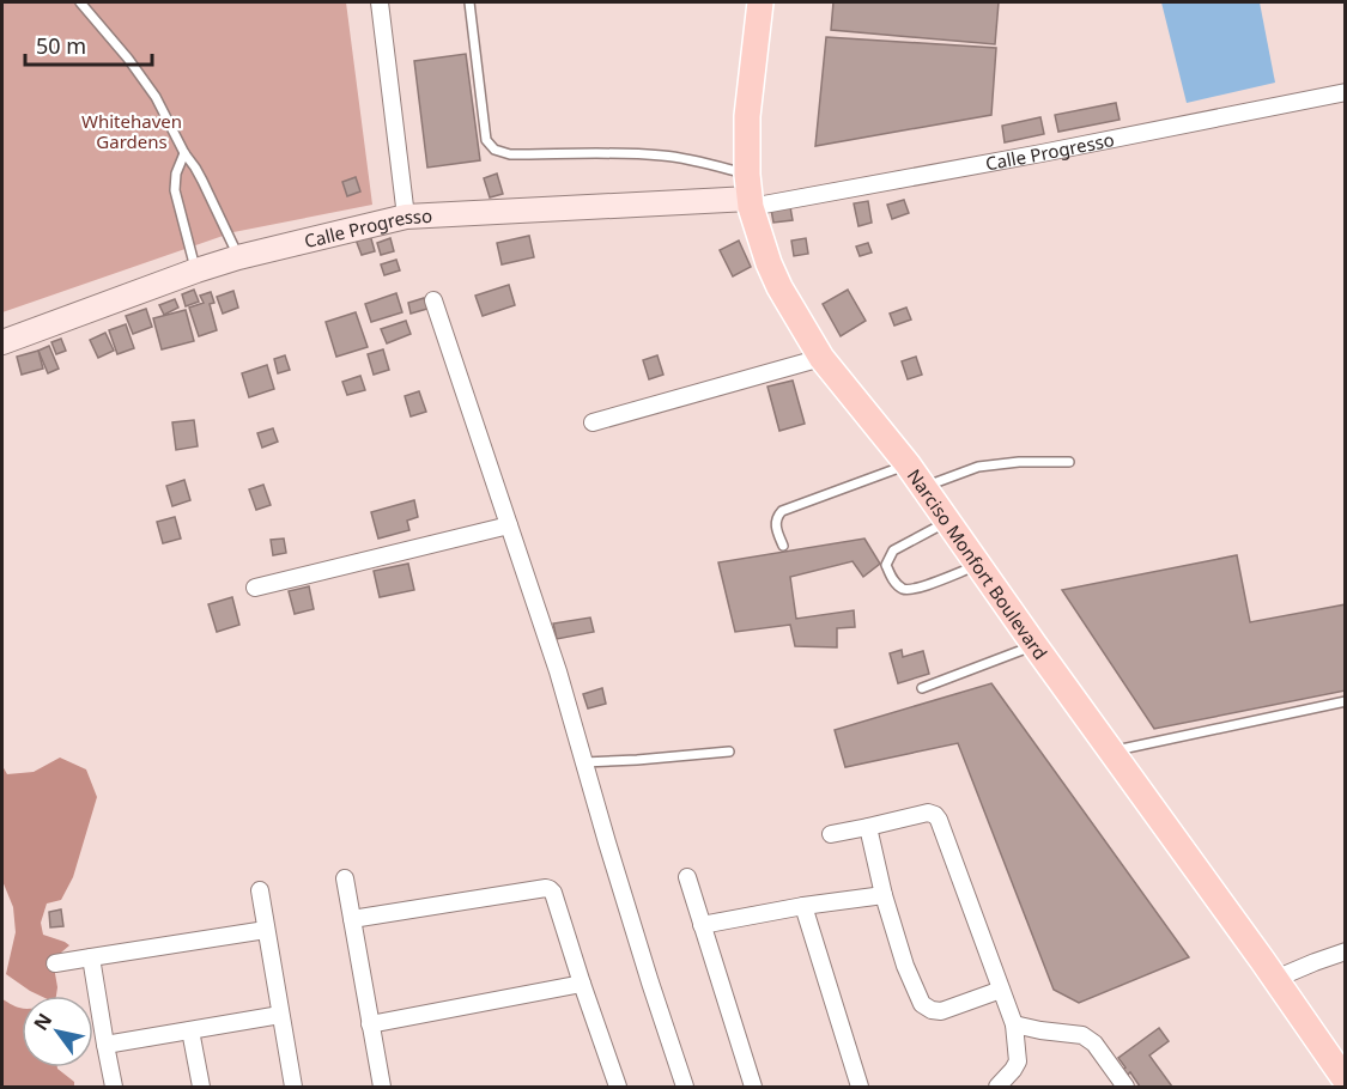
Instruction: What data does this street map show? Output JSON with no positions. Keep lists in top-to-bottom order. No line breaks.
{"streets":{"main road":["Calle Progresso","Narciso Monfort Boulevard"]},"crossings":[["Calle Progresso","Narciso Monfort Boulevard"]],"parks":["Whitehaven Gardens"],"scale_bar":"50 m","north":"top left"}
